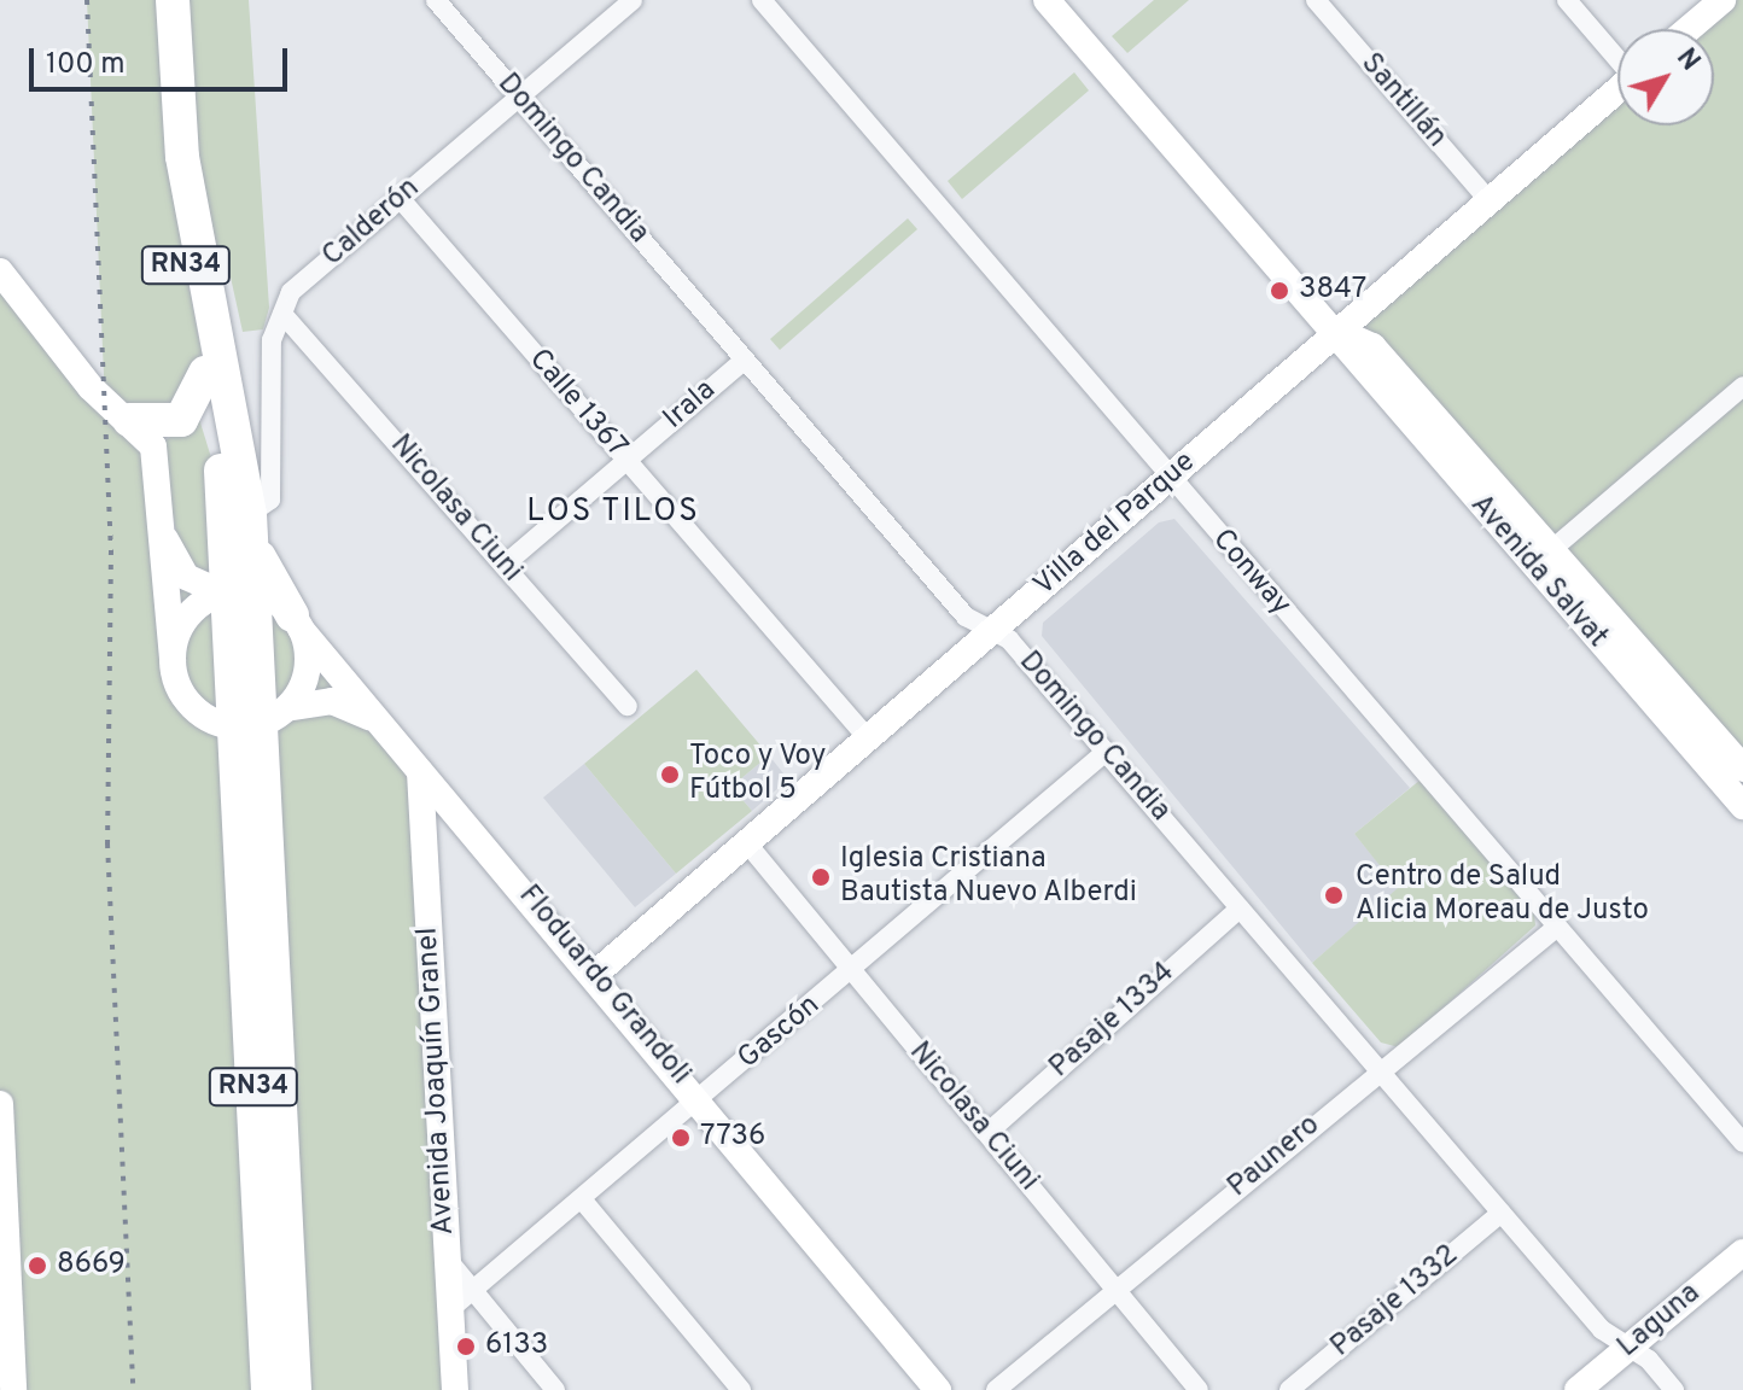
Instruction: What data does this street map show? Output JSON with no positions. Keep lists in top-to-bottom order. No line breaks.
{"streets":{"highway":["RN34"],"street":["Santillán","Domingo Candia","Calderón","Calle 1367","Irala","Nicolasa Ciuni","Villa del Parque","Avenida Salvat","Conway","Floduardo Grandoli","Pasaje 1334","Gascón","Avenida Joaquín Granel","Paunero","Pasaje 1332","Laguna"]},"crossings":[["Santillán","Villa del Parque"],["Domingo Candia","Calderón"],["Domingo Candia","Irala"],["Domingo Candia","Villa del Parque"],["Domingo Candia","Pasaje 1334"],["Domingo Candia","Gascón"],["Domingo Candia","Paunero"],["Domingo Candia","Pasaje 1332"],["Domingo Candia","Laguna"],["Calderón","RN34"],["Calderón","Calle 1367"],["Calderón","Nicolasa Ciuni"],["RN34","Floduardo Grandoli"],["Calle 1367","Irala"],["Calle 1367","Villa del Parque"],["Irala","Nicolasa Ciuni"],["Nicolasa Ciuni","Villa del Parque"],["Nicolasa Ciuni","Pasaje 1334"],["Nicolasa Ciuni","Gascón"],["Nicolasa Ciuni","Paunero"],["Villa del Parque","Avenida Salvat"],["Villa del Parque","Conway"],["Villa del Parque","Floduardo Grandoli"],["Conway","Paunero"],["Floduardo Grandoli","Gascón"],["Floduardo Grandoli","Avenida Joaquín Granel"],["Gascón","Avenida Joaquín Granel"]],"districts":["LOS TILOS"],"places":["3847","Toco y Voy Fútbol 5","Iglesia Cristiana Bautista Nuevo Alberdi","Centro de Salud Alicia Moreau de Justo","7736","8669","6133"],"scale_bar":"100 m","north":"top right"}
